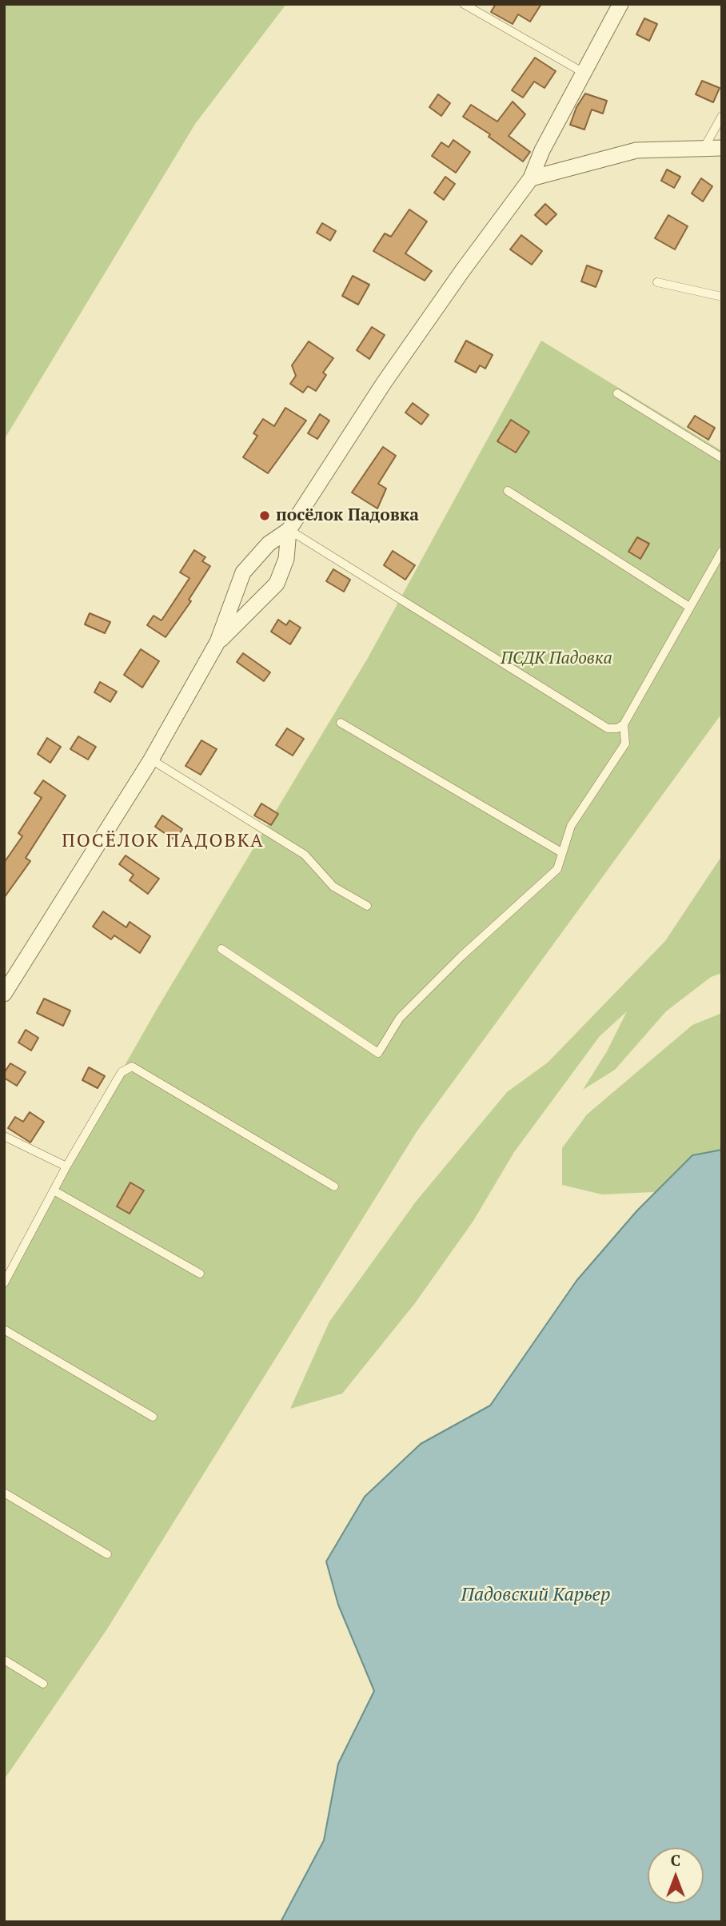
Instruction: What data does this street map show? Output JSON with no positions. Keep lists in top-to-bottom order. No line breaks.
{"districts":["ПОСЁЛОК ПАДОВКА"],"water":["Падовский Карьер"],"parks":["ПСДК Падовка"],"places":["посёлок Падовка"],"north":"top"}
